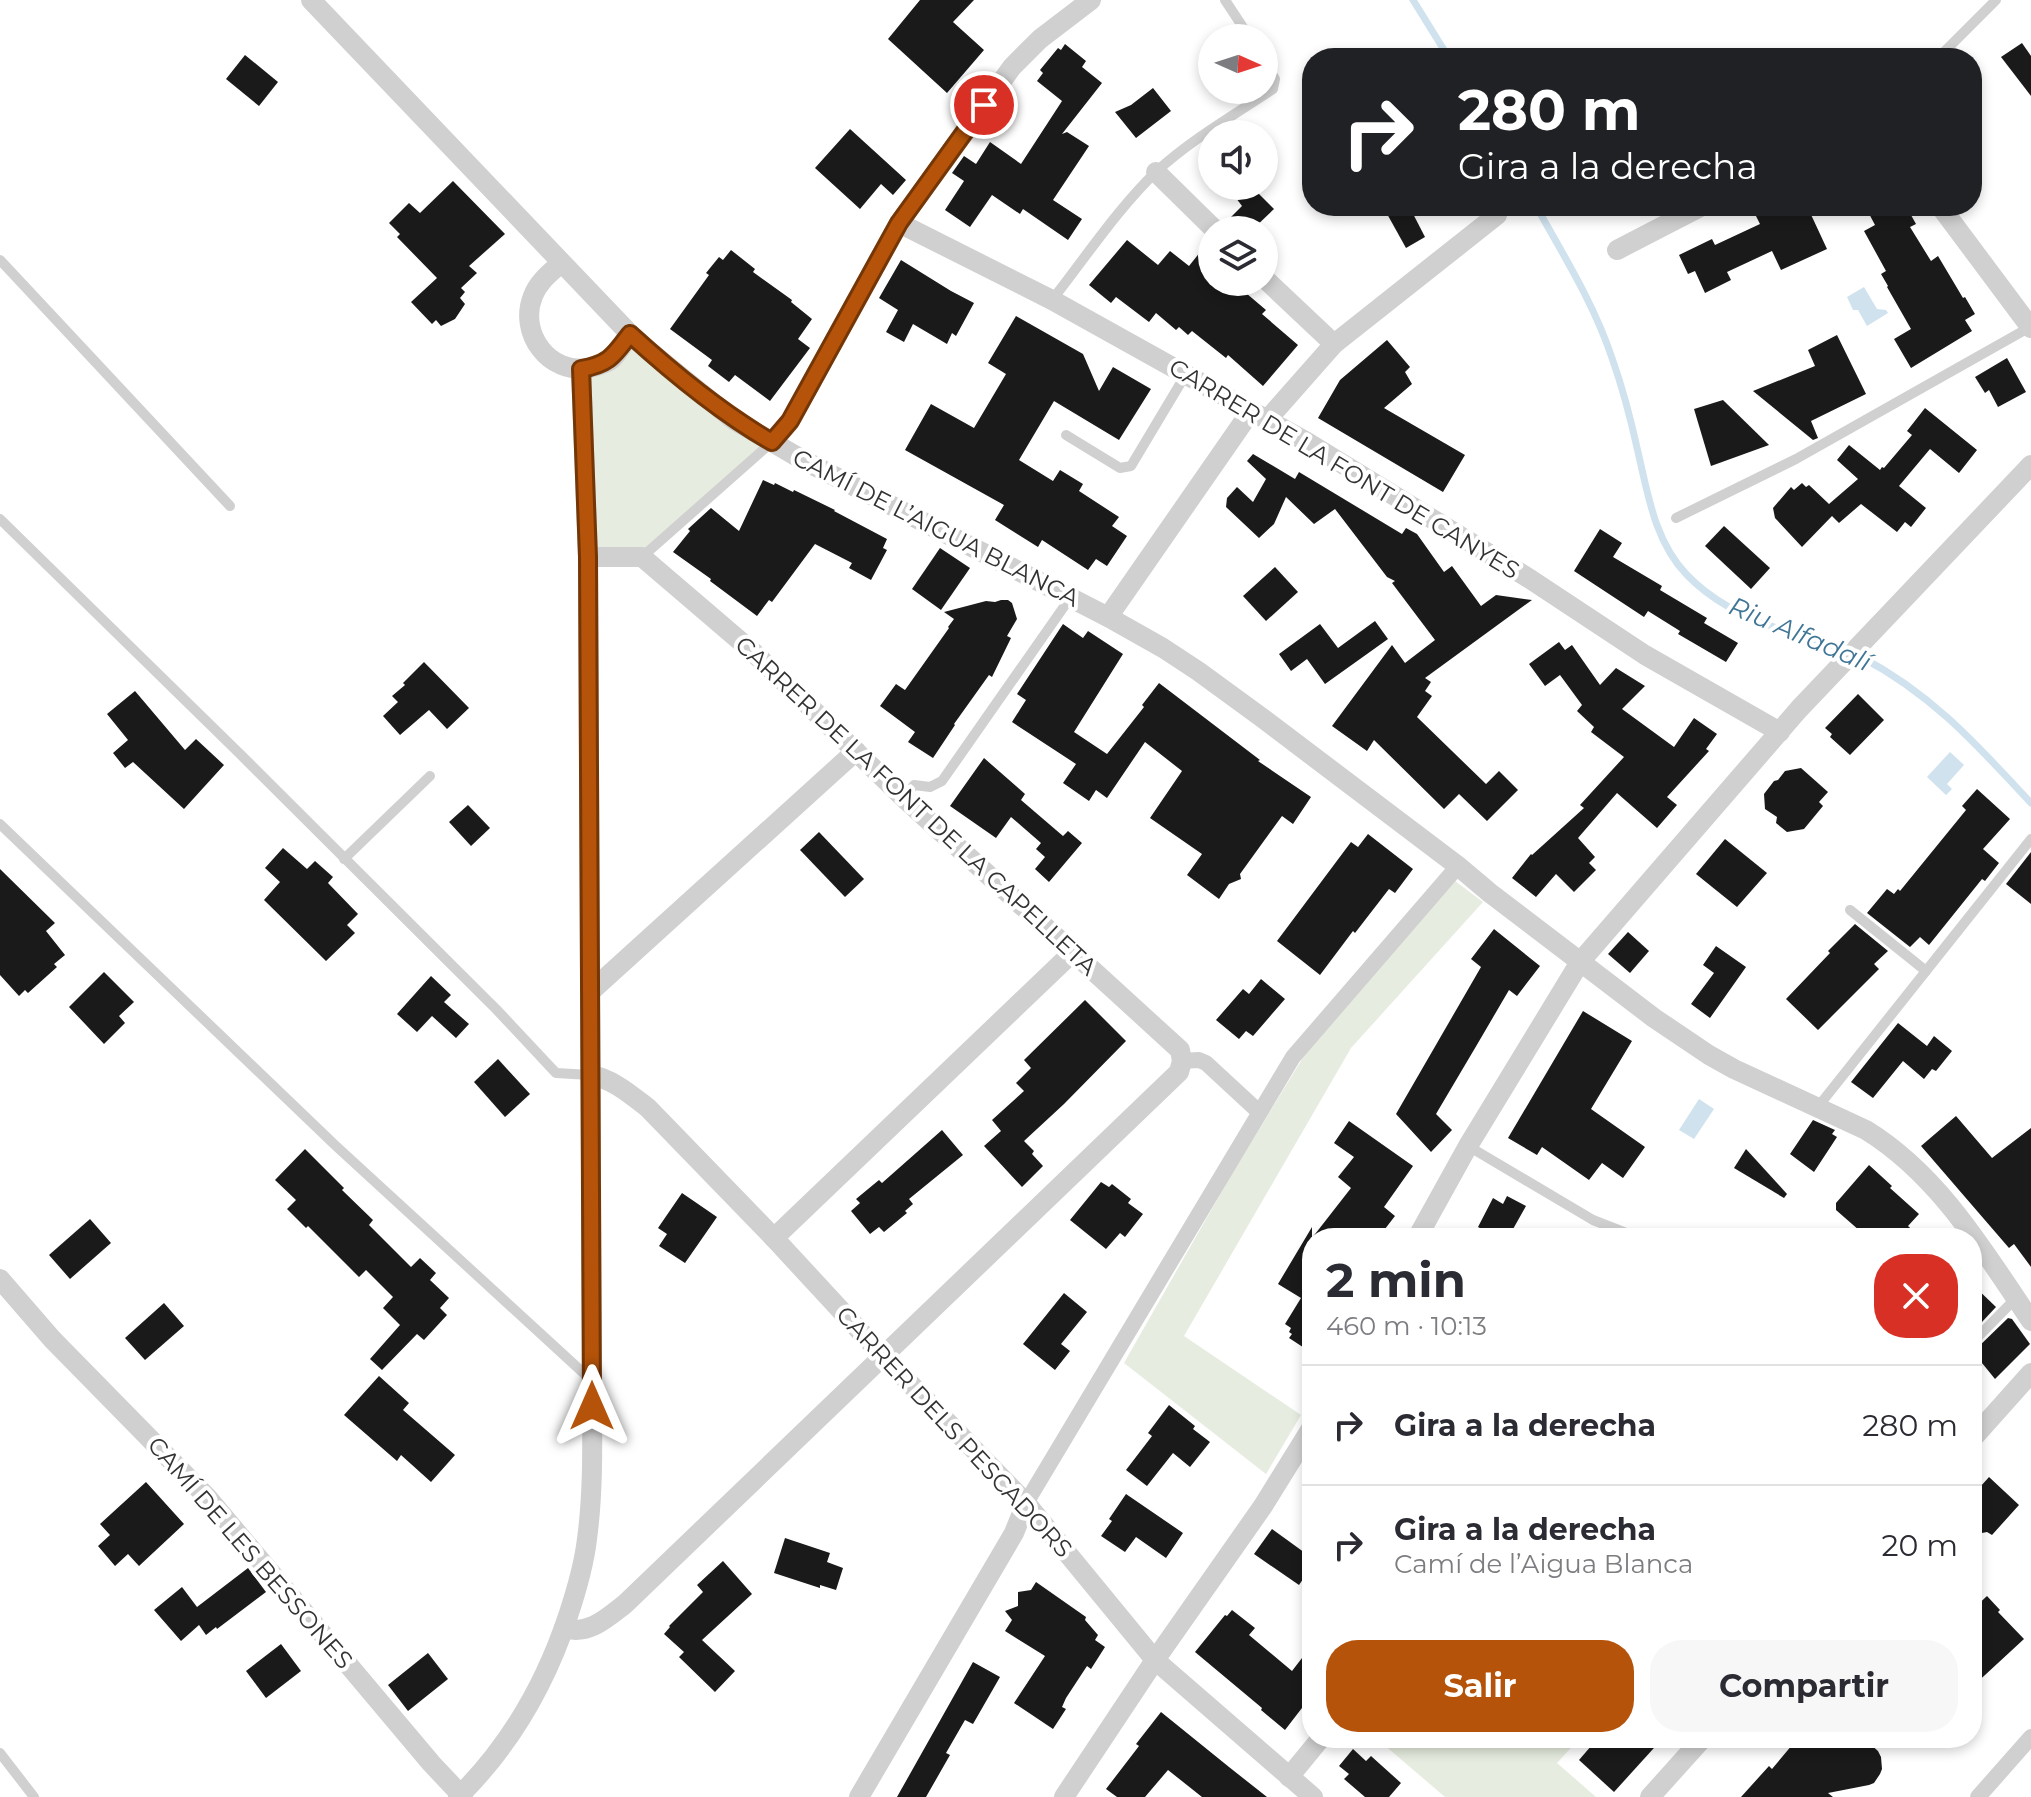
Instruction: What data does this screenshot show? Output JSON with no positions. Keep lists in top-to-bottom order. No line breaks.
{"streets":{"street":["CARRER DE LA FONT DE CANYES","CAMÍ DE L’AIGUA BLANCA","CARRER DE LA FONT DE LA CAPELLETA","CARRER DELS PESCADORS","CAMÍ DE LES BESSONES"]},"water":["Riu Alfadalí"],"north":"right","page":{"turn":["280 m","Gira a la derecha"],"heading":["2 min","460 m · 10:13"],"list":[{"name":"Gira a la derecha","value":"280 m"},{"name":"Gira a la derecha","note":"Camí de l’Aigua Blanca","value":"20 m"}],"buttons":["Salir","Compartir"]}}
